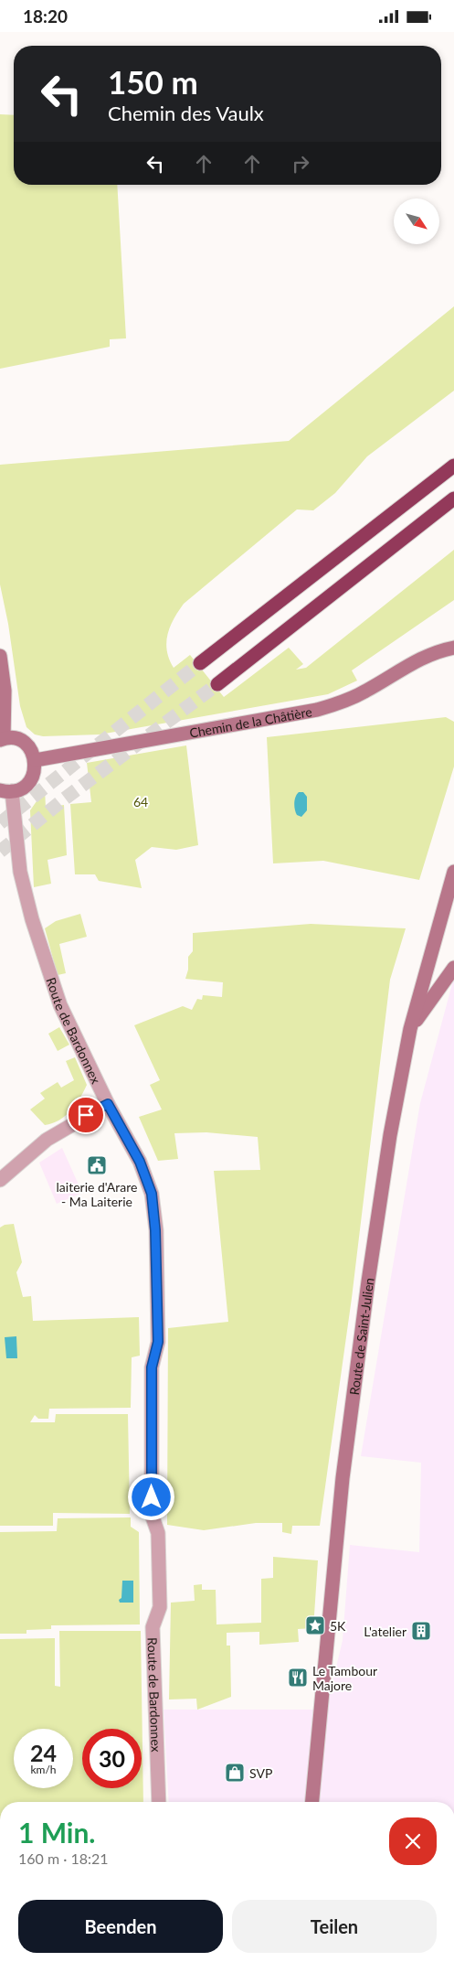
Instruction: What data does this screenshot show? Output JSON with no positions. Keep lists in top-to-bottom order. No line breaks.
{"streets":{"main road":["Chemin de la Châtière","Route de Bardonnex","Route de Saint-Julien"]},"crossings":[["Chemin de la Châtière","Route de Bardonnex"]],"parks":["64"],"places":{"public building":["laiterie d'Arare - Ma Laiterie"],"place":["5K"],"building":["L'atelier"],"restaurant":["Le Tambour Majore"],"shop":["SVP"]},"north":"bottom right","page":{"status":"18:20","turn":["150 m","Chemin des Vaulx"],"speed":"24 km/h","limit":"30","heading":["1 Min.","160 m · 18:21"],"buttons":["Beenden","Teilen"]}}
